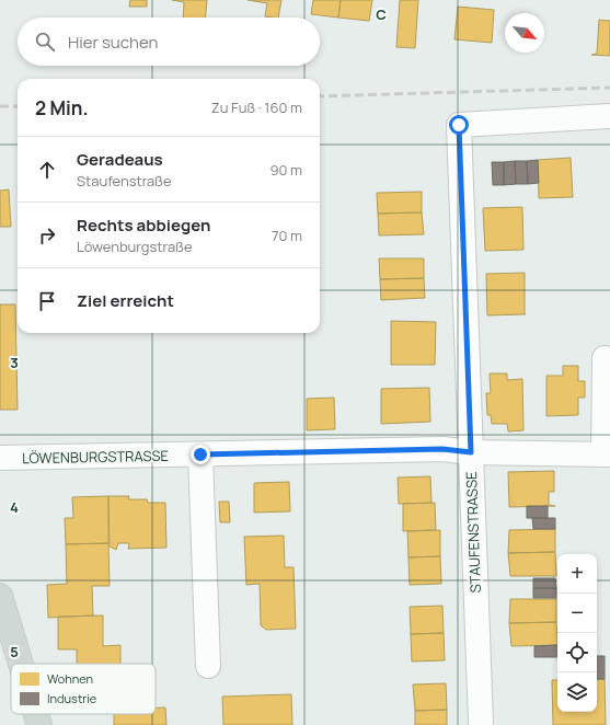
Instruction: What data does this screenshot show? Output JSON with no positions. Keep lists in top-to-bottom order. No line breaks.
{"streets":{"street":["LÖWENBURGSTRASSE","STAUFENSTRASSE"]},"crossings":[["LÖWENBURGSTRASSE","STAUFENSTRASSE"]],"legend":["Wohnen","Industrie"],"north":"bottom right","page":{"search":"Hier suchen","heading":["2 Min.","Zu Fuß · 160 m"],"list":[["Geradeaus","Staufenstraße","90 m"],["Rechts abbiegen","Löwenburgstraße","70 m"],"Ziel erreicht"],"map_buttons":["+","−"]},"grid":{"columns":["C"],"rows":["3","4","5"]}}
